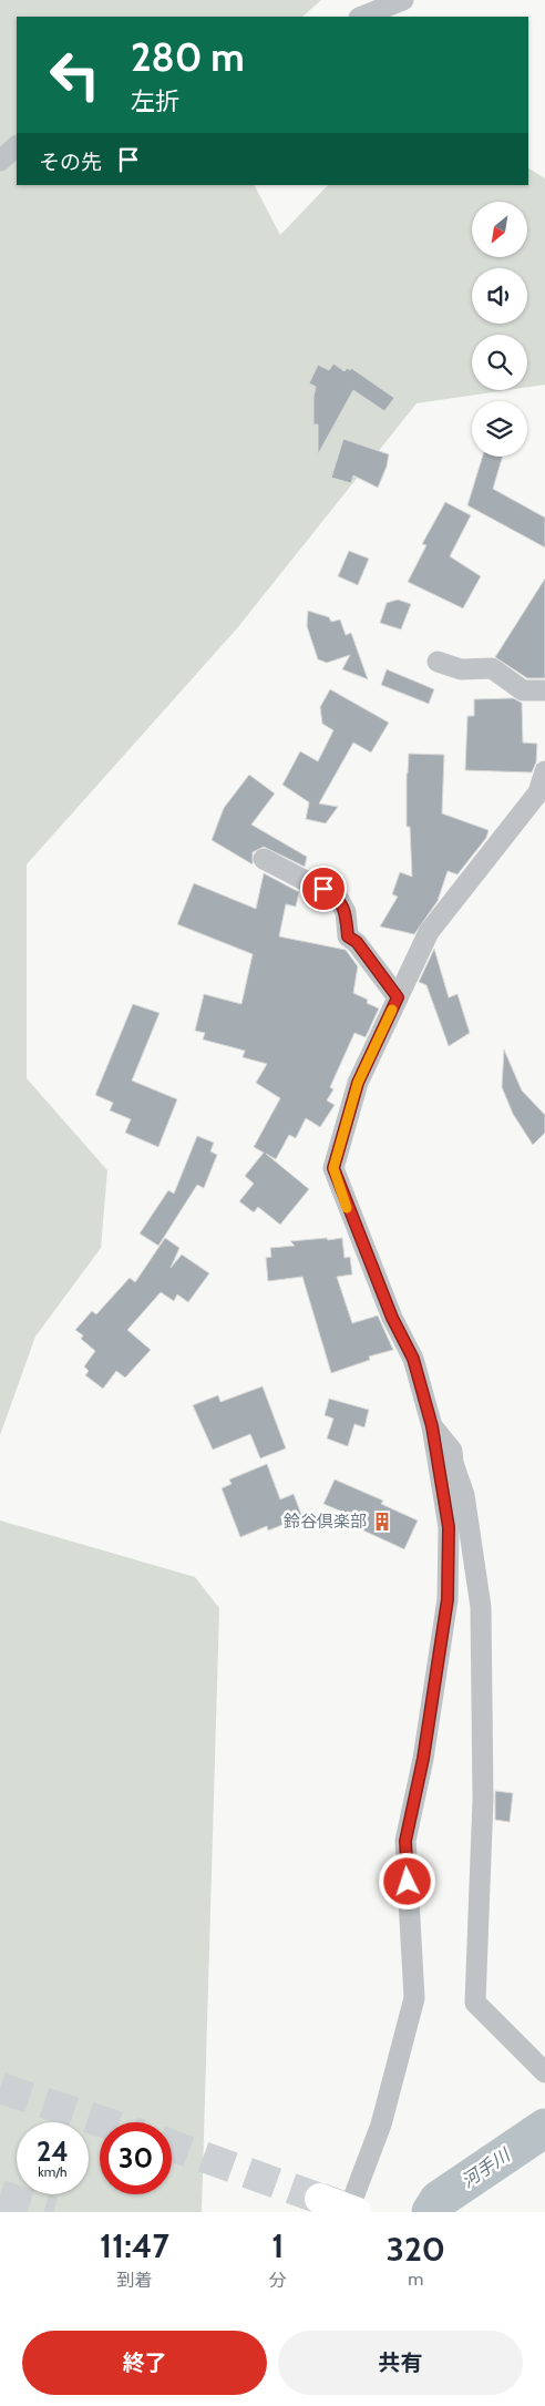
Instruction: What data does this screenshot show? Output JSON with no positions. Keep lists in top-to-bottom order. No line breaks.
{"water":["河手川"],"places":{"building":["鈴谷倶楽部"]},"north":"bottom left","page":{"turn":["280 m","左折"],"then":"その先","speed":"24 km/h","limit":"30","eta":["11:47","到着","1","分","320","m"],"buttons":["終了","共有"]}}
